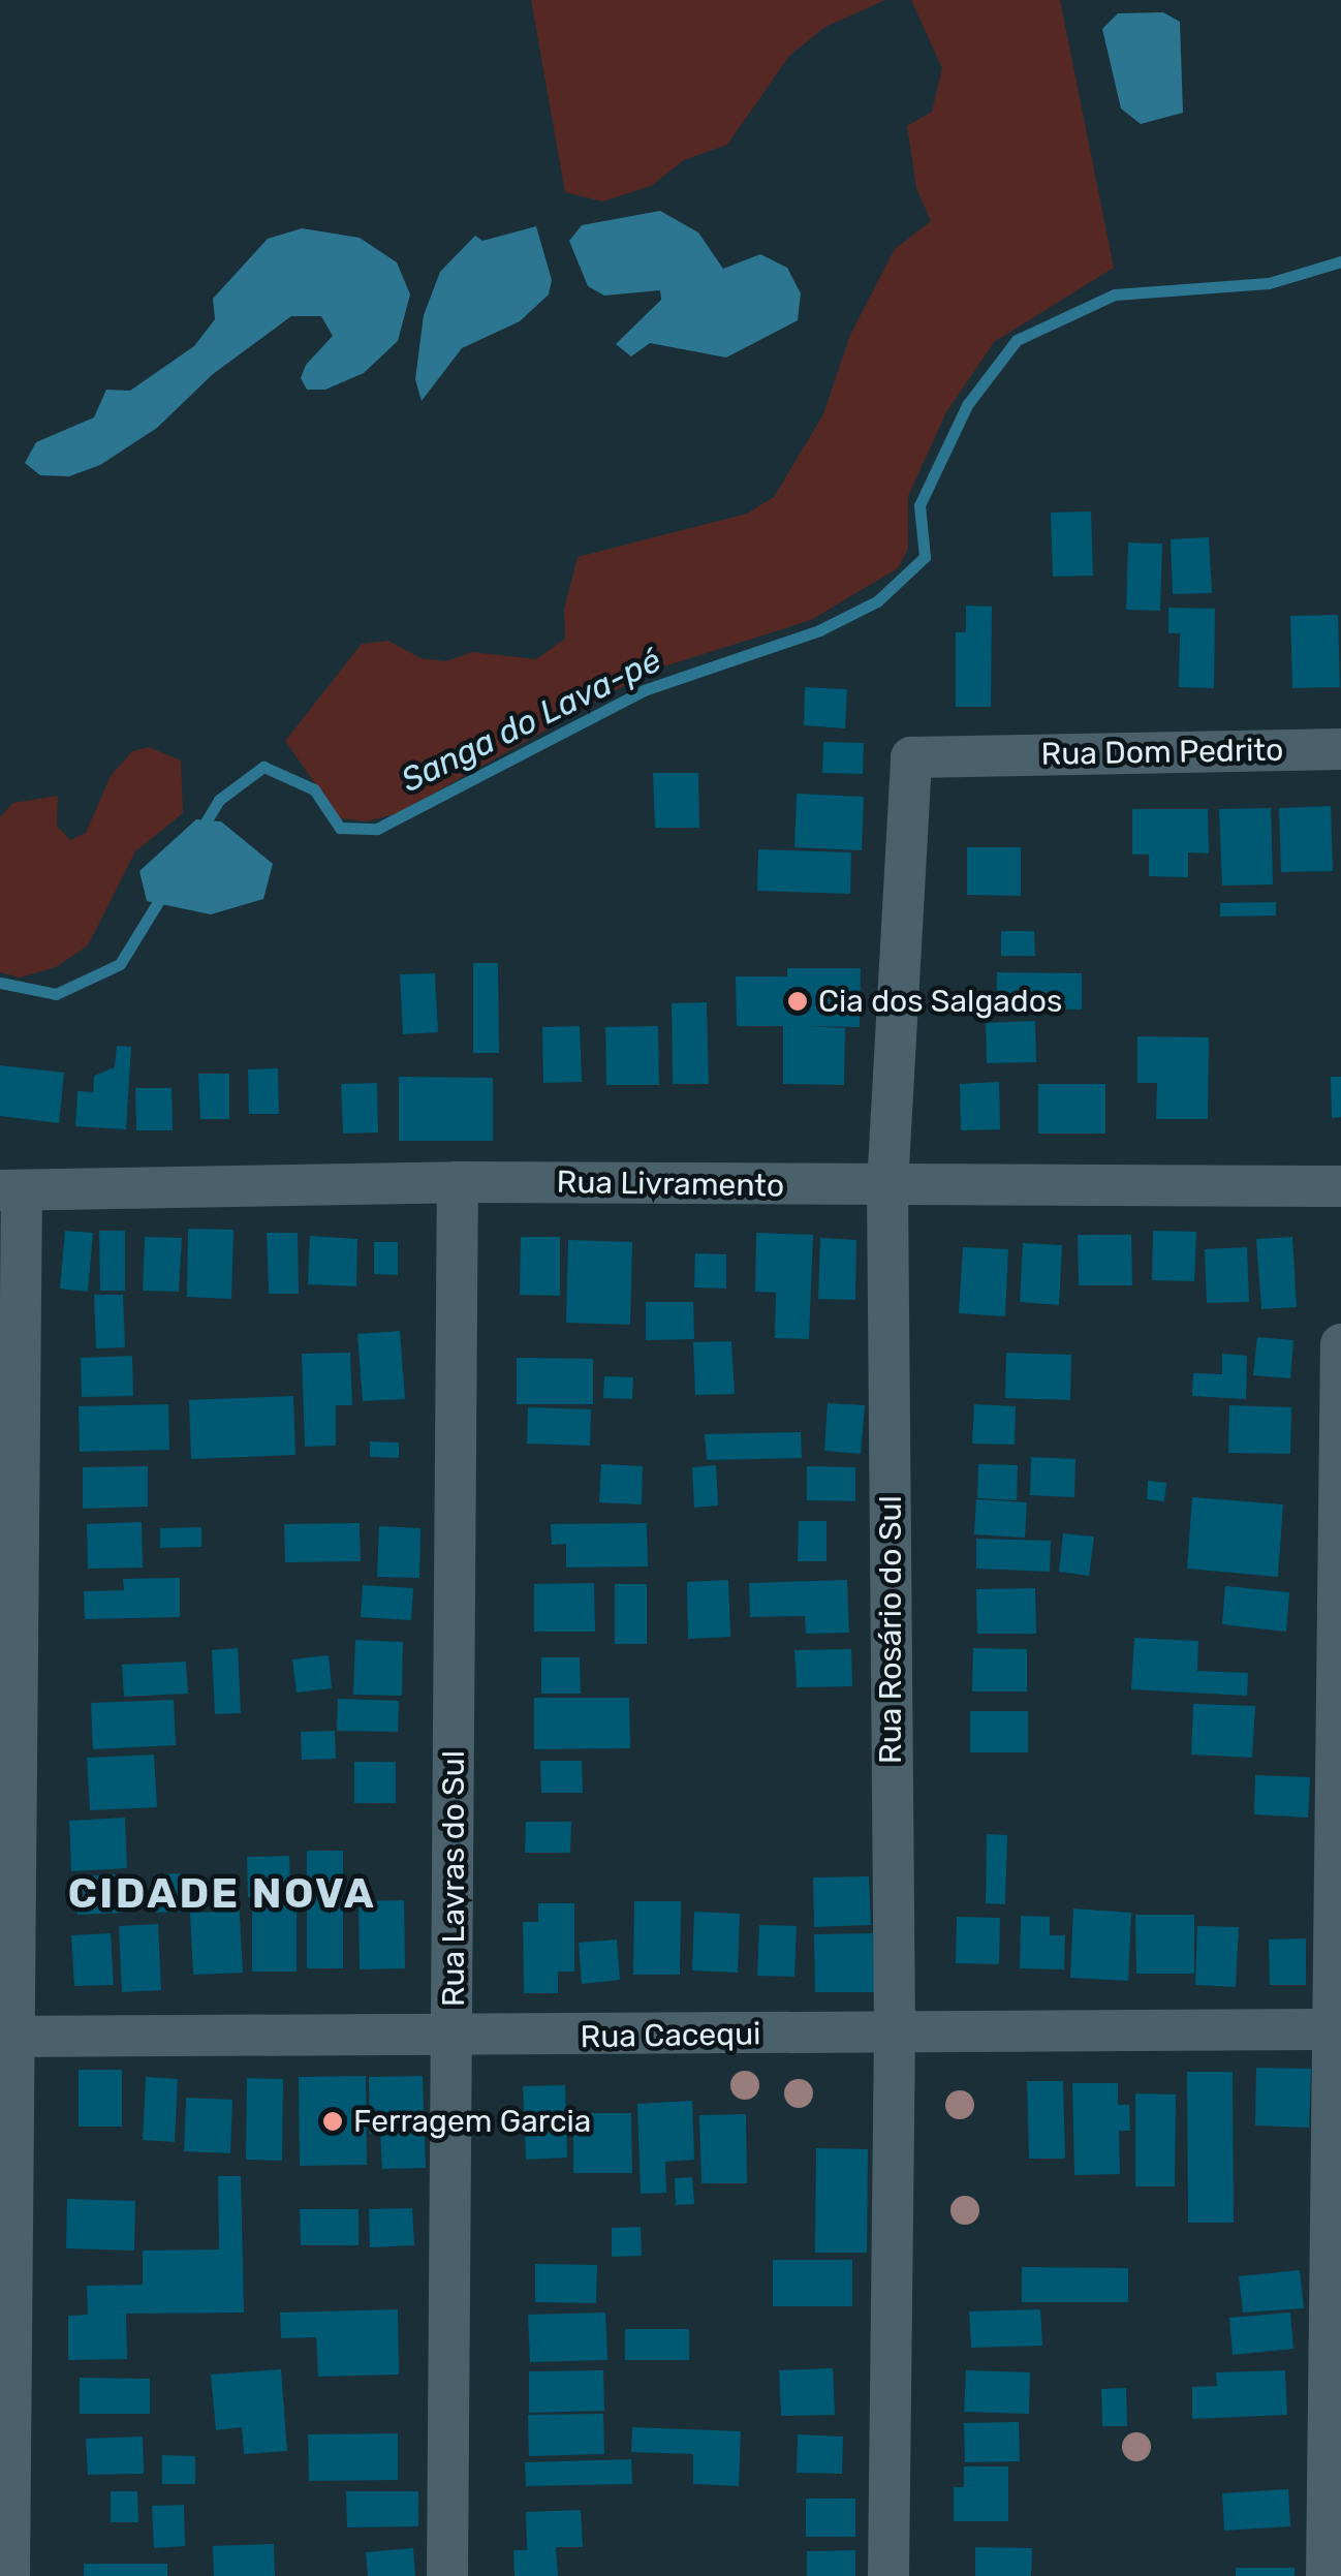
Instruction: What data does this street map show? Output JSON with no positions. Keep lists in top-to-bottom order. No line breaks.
{"streets":{"street":["Rua Dom Pedrito","Rua Livramento","Rua Rosário do Sul","Rua Lavras do Sul","Rua Cacequi"]},"crossings":[["Rua Dom Pedrito","Rua Rosário do Sul"],["Rua Livramento","Rua Rosário do Sul"],["Rua Livramento","Rua Lavras do Sul"],["Rua Rosário do Sul","Rua Cacequi"],["Rua Lavras do Sul","Rua Cacequi"]],"districts":["CIDADE NOVA"],"water":["Sanga do Lava-pé"],"places":["Cia dos Salgados","Ferragem Garcia"]}
